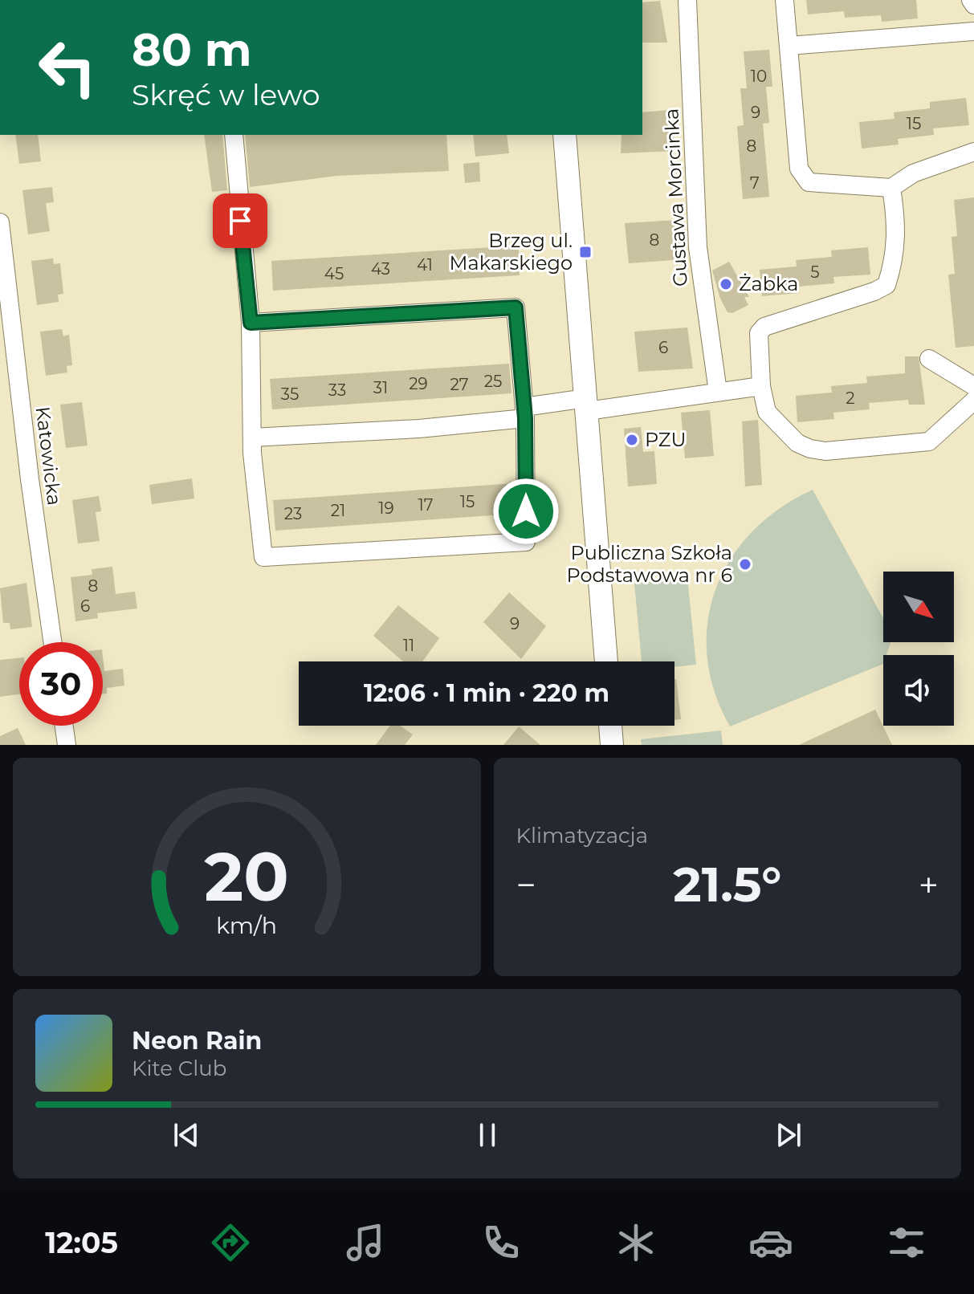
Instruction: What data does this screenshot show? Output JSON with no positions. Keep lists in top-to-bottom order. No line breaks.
{"streets":{"street":["Gustawa Morcinka","Katowicka"]},"places":{"transit":["Brzeg ul. Makarskiego"],"other":["Żabka","PZU","Publiczna Szkoła Podstawowa nr 6"]},"house_numbers":["10","9","15","8","7","8","41","43","5","45","6","25","29","27","31","33","35","2","15","17","19","21","23","8","6","9","11"],"north":"bottom right","page":{"turn":["80 m","Skręć w lewo"],"limit":"30","trip":"12:06 · 1 min · 220 m","tile":"Klimatyzacja","heat":["−","21.5°","+"],"song":["Neon Rain","Kite Club"],"tabs":"12:05","gauge":["20","km/h"]}}
